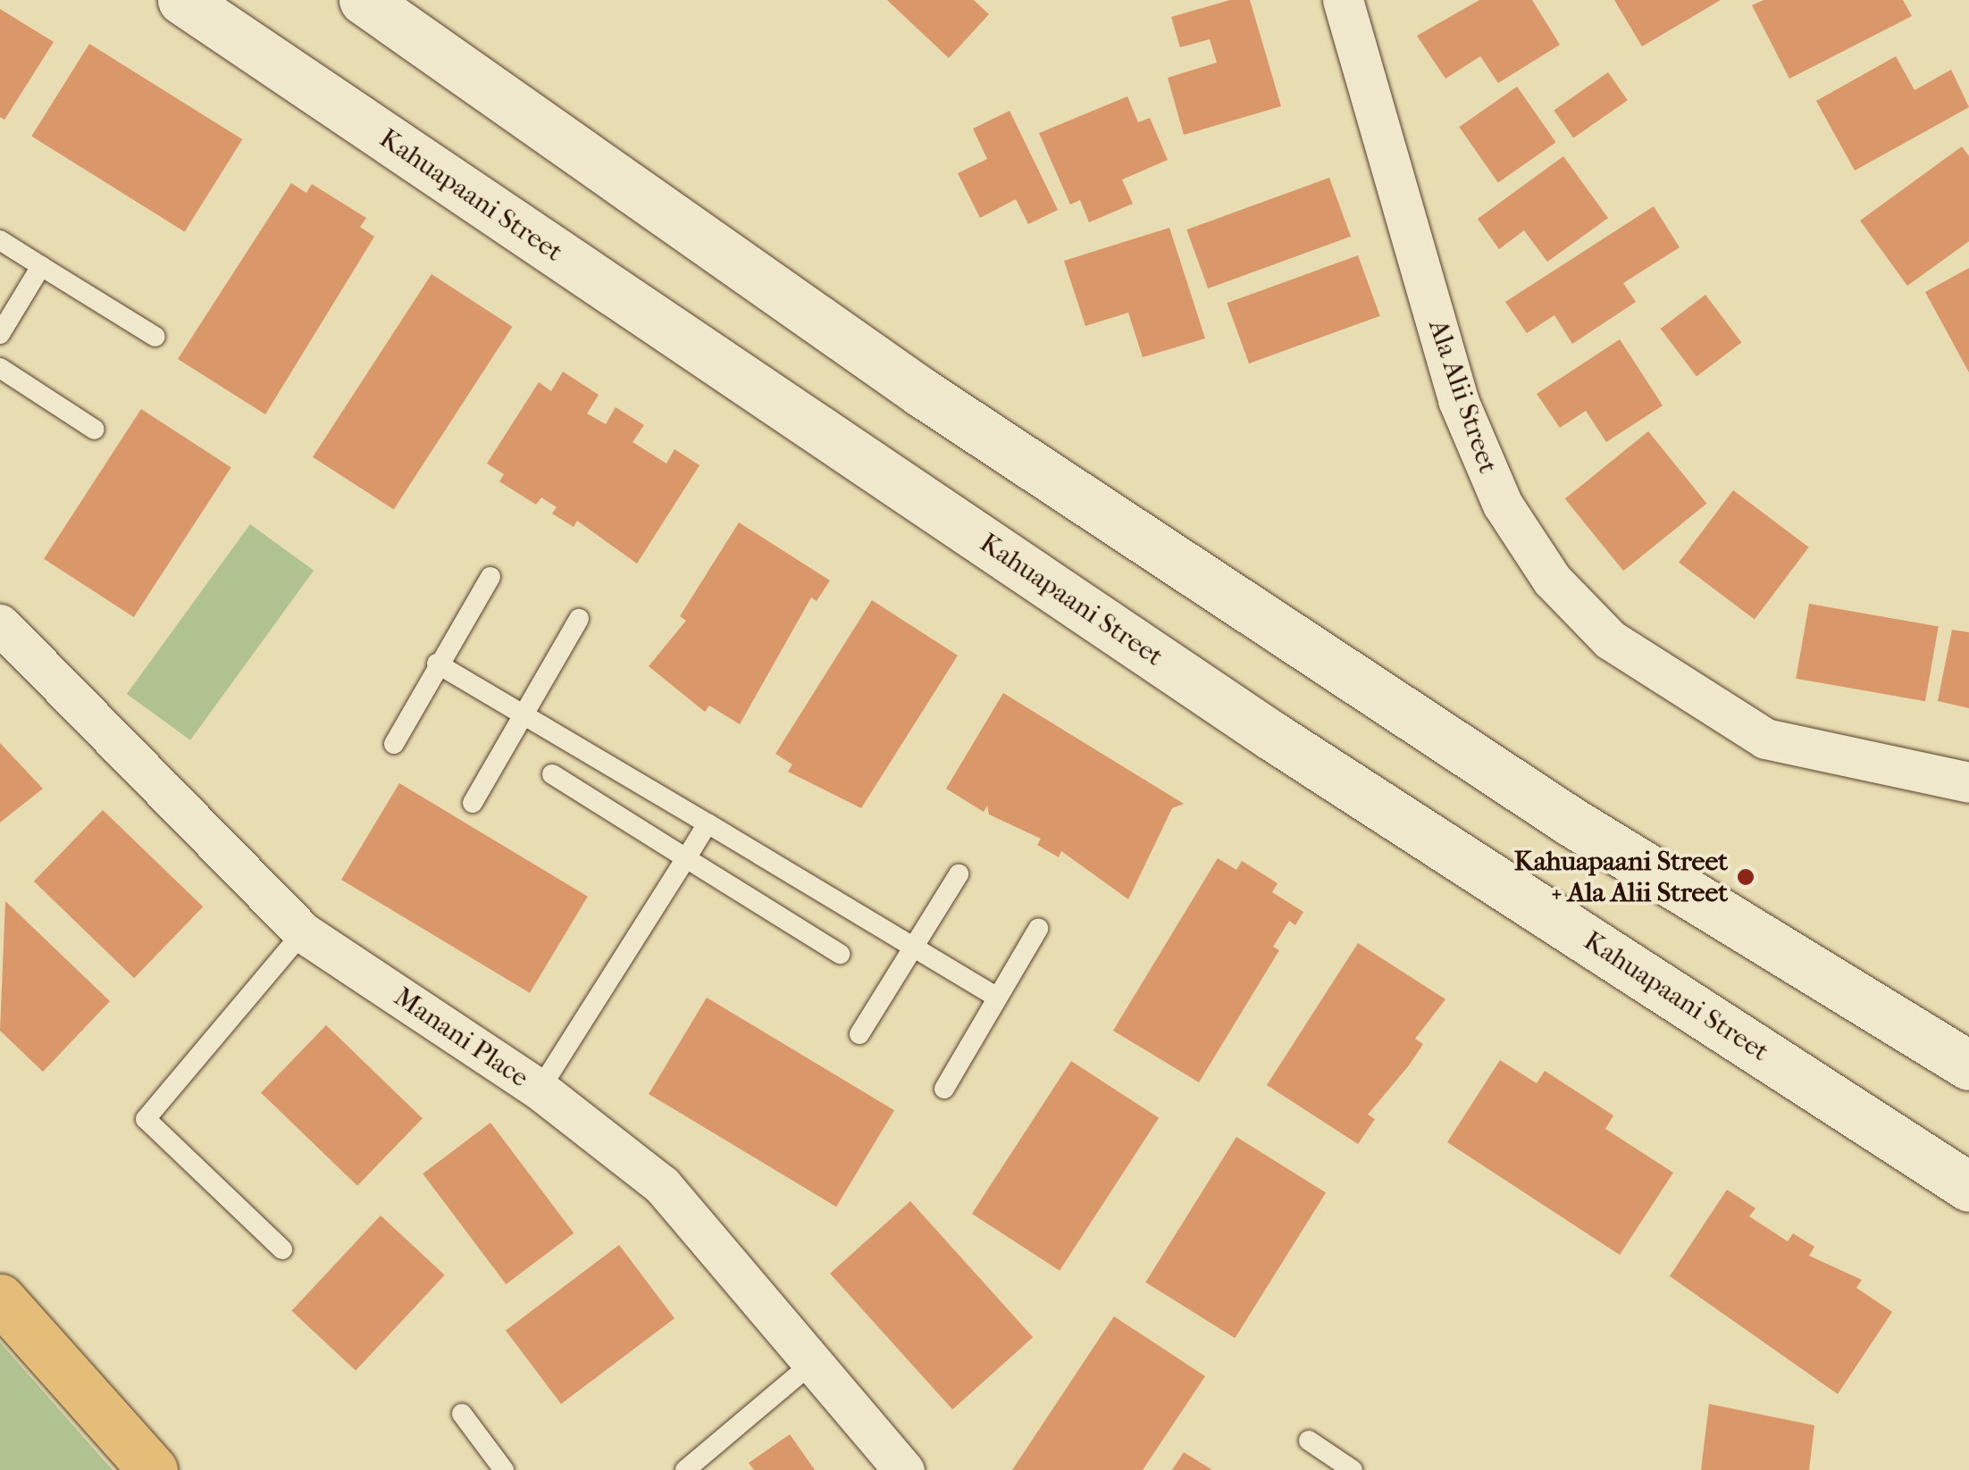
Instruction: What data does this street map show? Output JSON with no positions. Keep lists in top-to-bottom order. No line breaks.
{"streets":{"main road":["Kahuapaani Street"],"street":["Ala Alii Street","Manani Place"]},"places":["Kahuapaani Street + Ala Alii Street"]}
